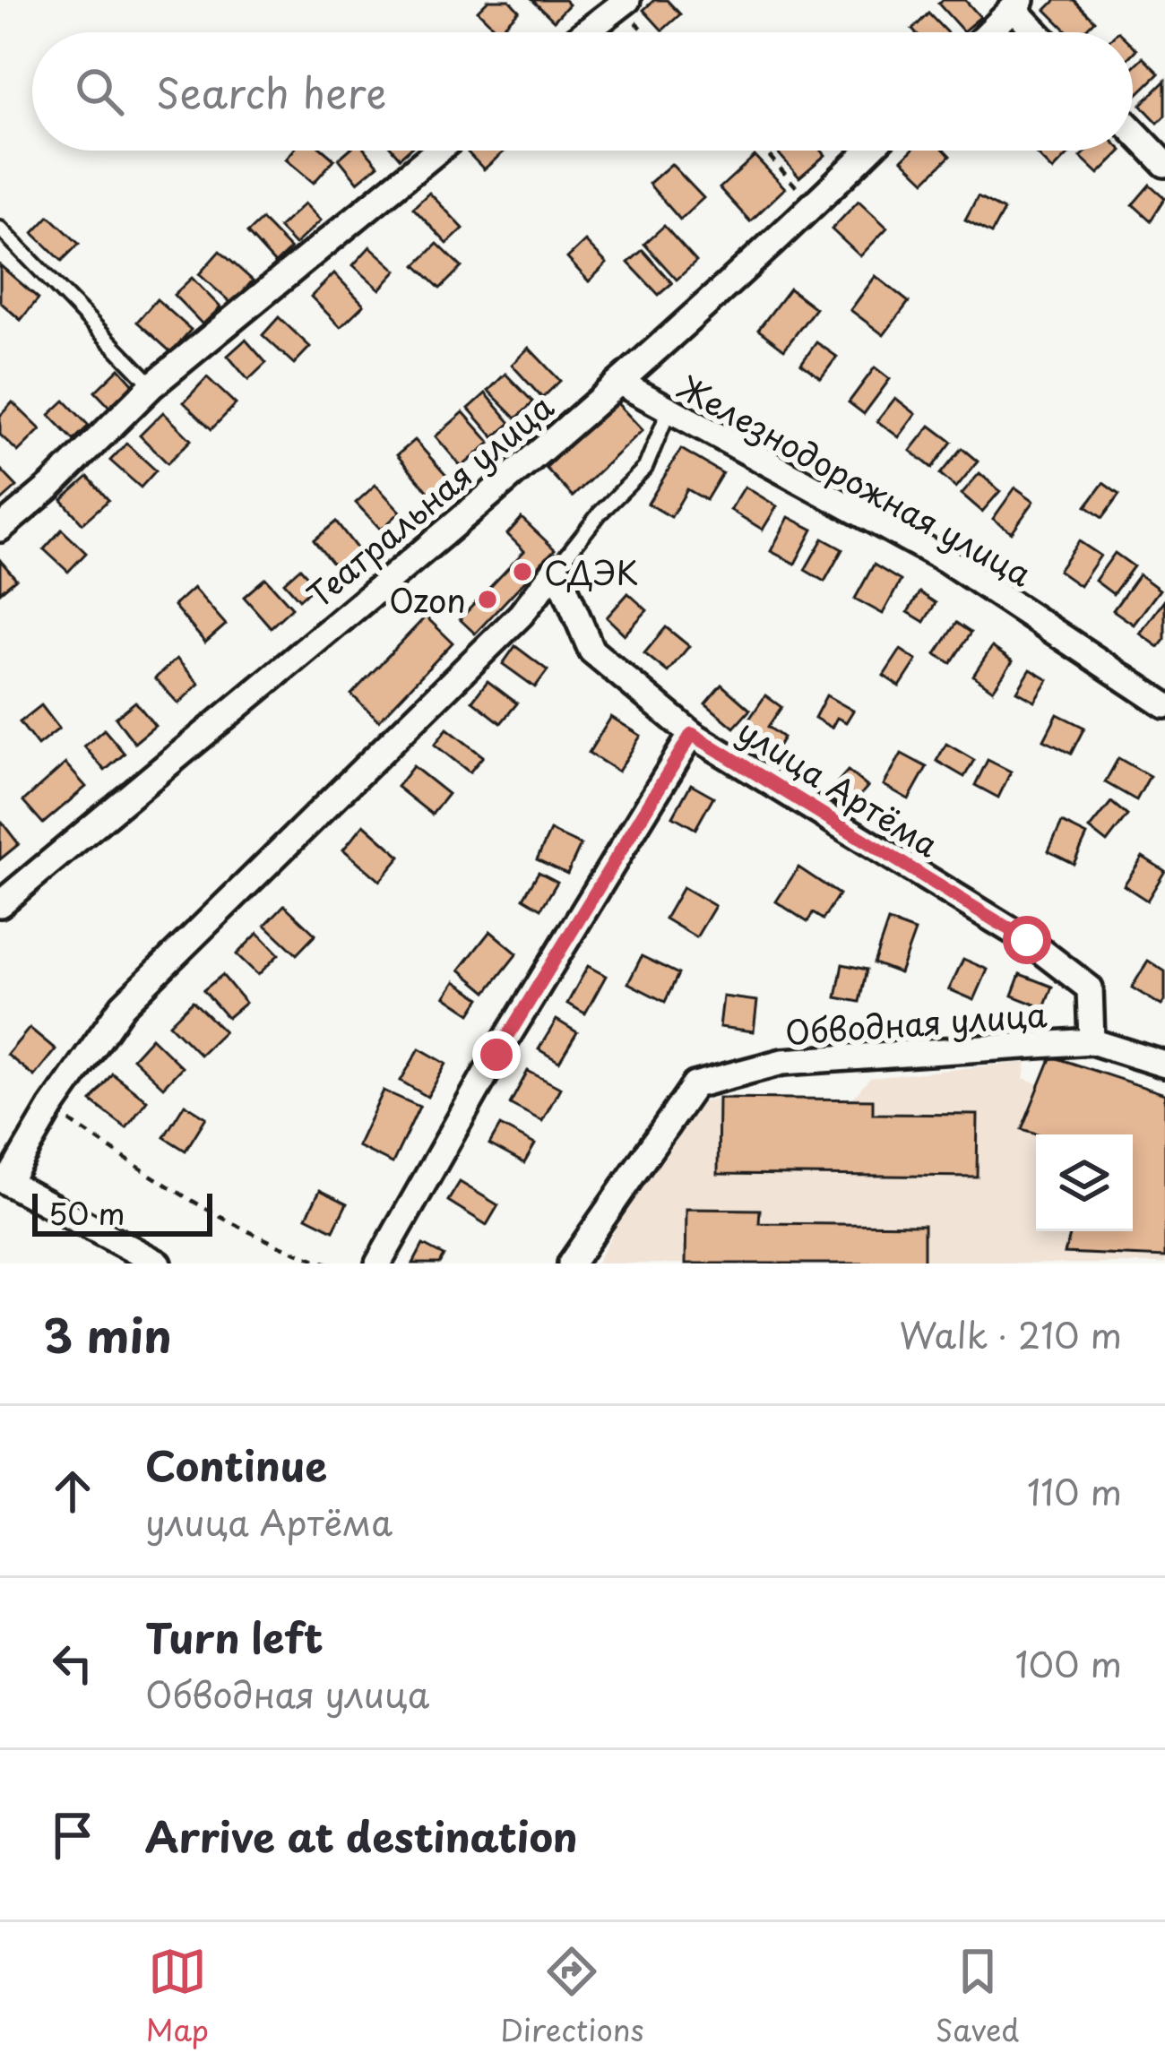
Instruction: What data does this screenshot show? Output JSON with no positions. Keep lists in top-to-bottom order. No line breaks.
{"streets":{"street":["Железнодорожная улица","Театральная улица","улица Артёма","Обводная улица"]},"crossings":[["Железнодорожная улица","Театральная улица"],["улица Артёма","Обводная улица"]],"places":["СДЭК","Ozon"],"scale_bar":"50 m","page":{"search":"Search here","scale":"50 m","heading":["3 min","Walk · 210 m"],"list":[["Continue","улица Артёма","110 m"],["Turn left","Обводная улица","100 m"],"Arrive at destination"],"nav":["Map","Directions","Saved"]}}
